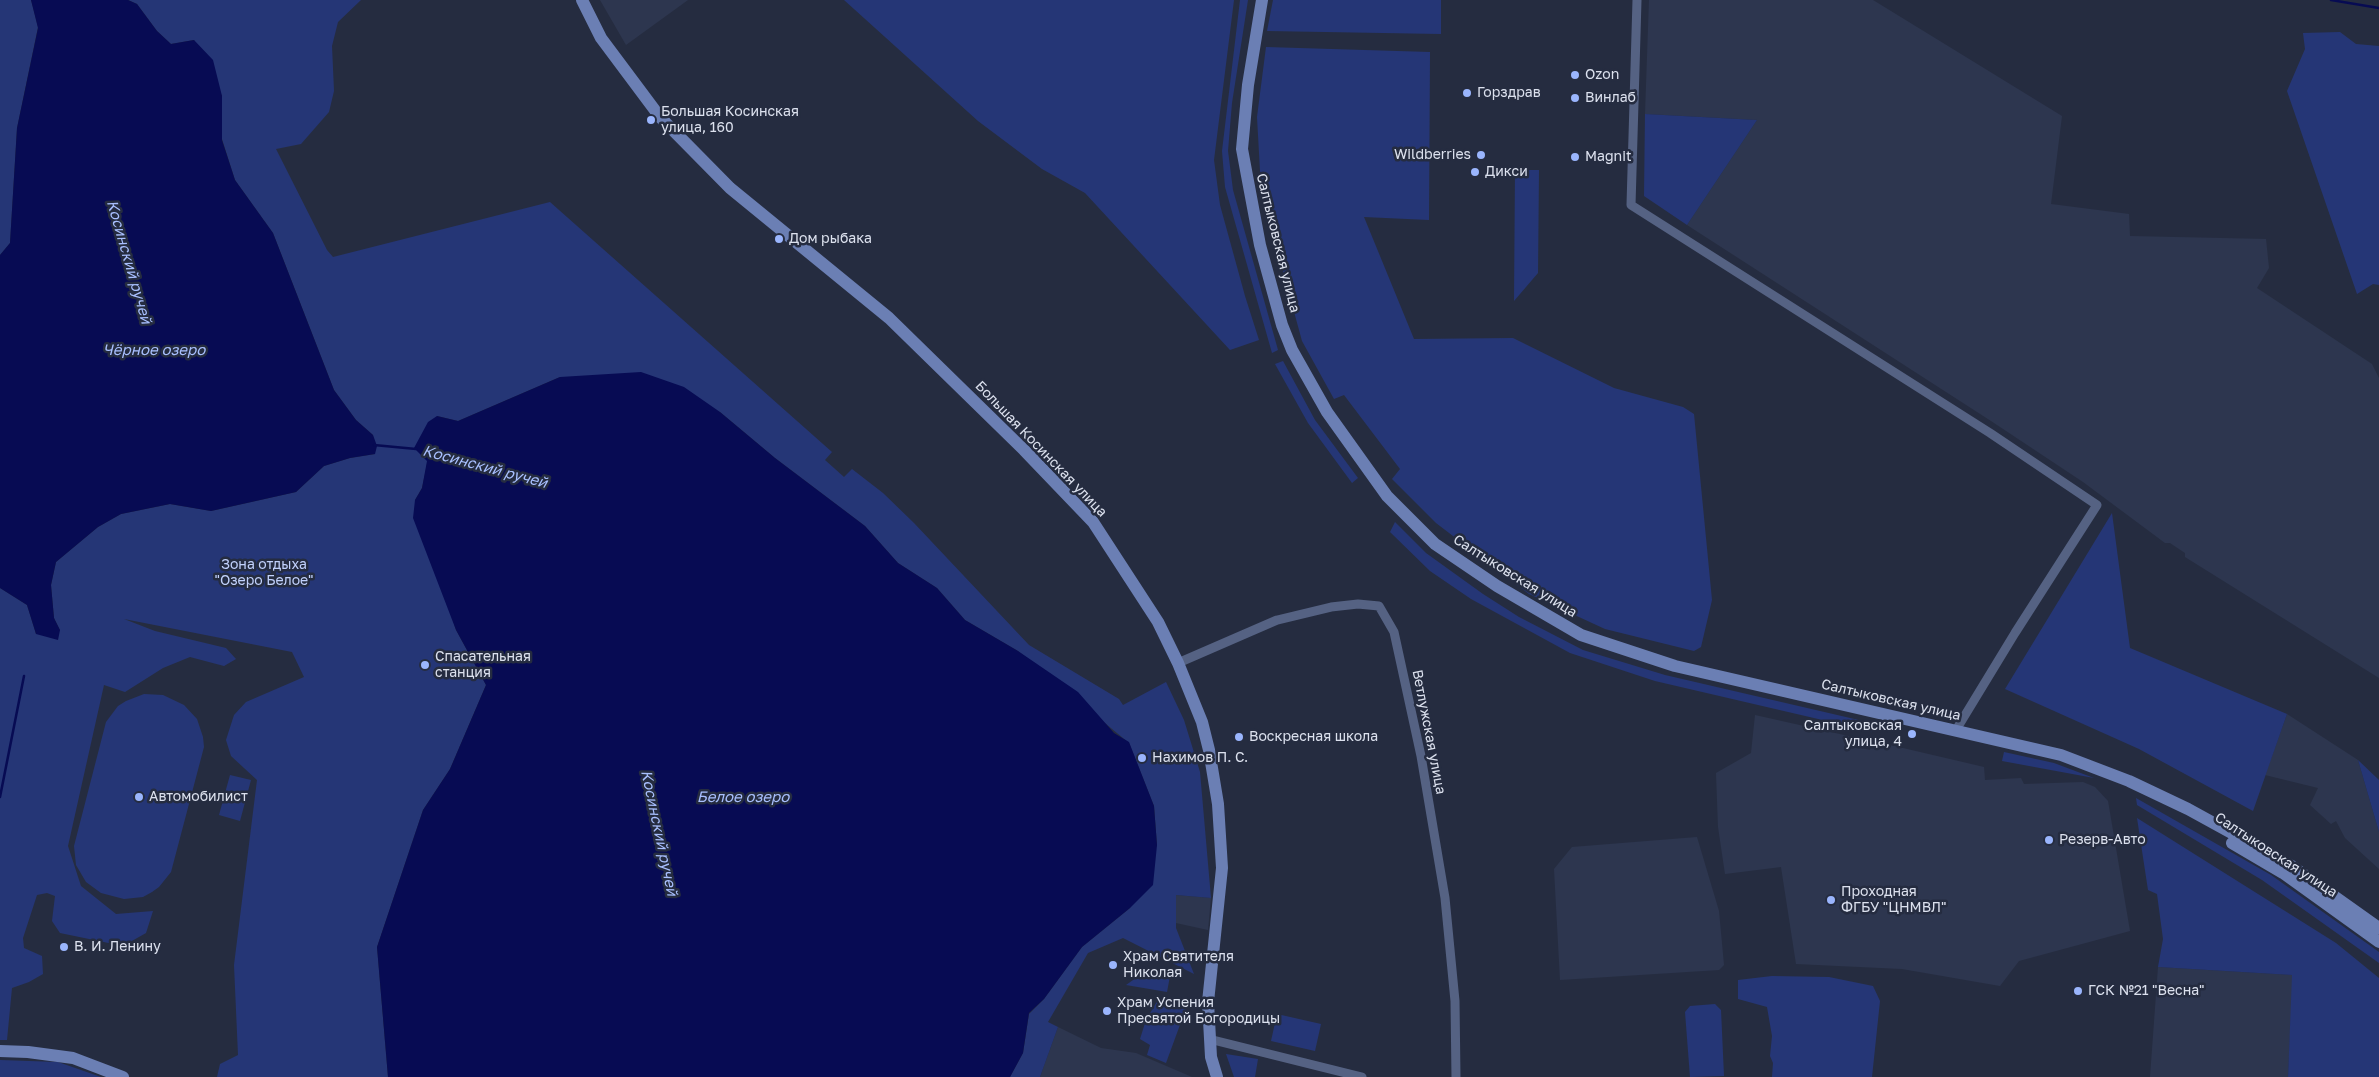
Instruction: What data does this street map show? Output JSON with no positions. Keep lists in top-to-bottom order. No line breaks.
{"streets":{"main road":["Салтыковская улица","Большая Косинская улица"],"street":["Ветлужская улица"]},"crossings":[["Большая Косинская улица","Ветлужская улица"]],"water":["Косинский ручей","Чёрное озеро","Белое озеро"],"parks":["Зона отдыха \"Озеро Белое\""],"places":["Ozon","Горздрав","Винлаб","Большая Косинская улица, 160","Wildberries","Magnit","Дикси","Дом рыбака","Спасательная станция","Салтыковская улица, 4","Воскресная школа","Нахимов П. С.","Автомобилист","Резерв-Авто","Проходная ФГБУ \"ЦНМВЛ\"","В. И. Ленину","Храм Святителя Николая","ГСК №21 \"Весна\"","Храм Успения Пресвятой Богородицы"]}
